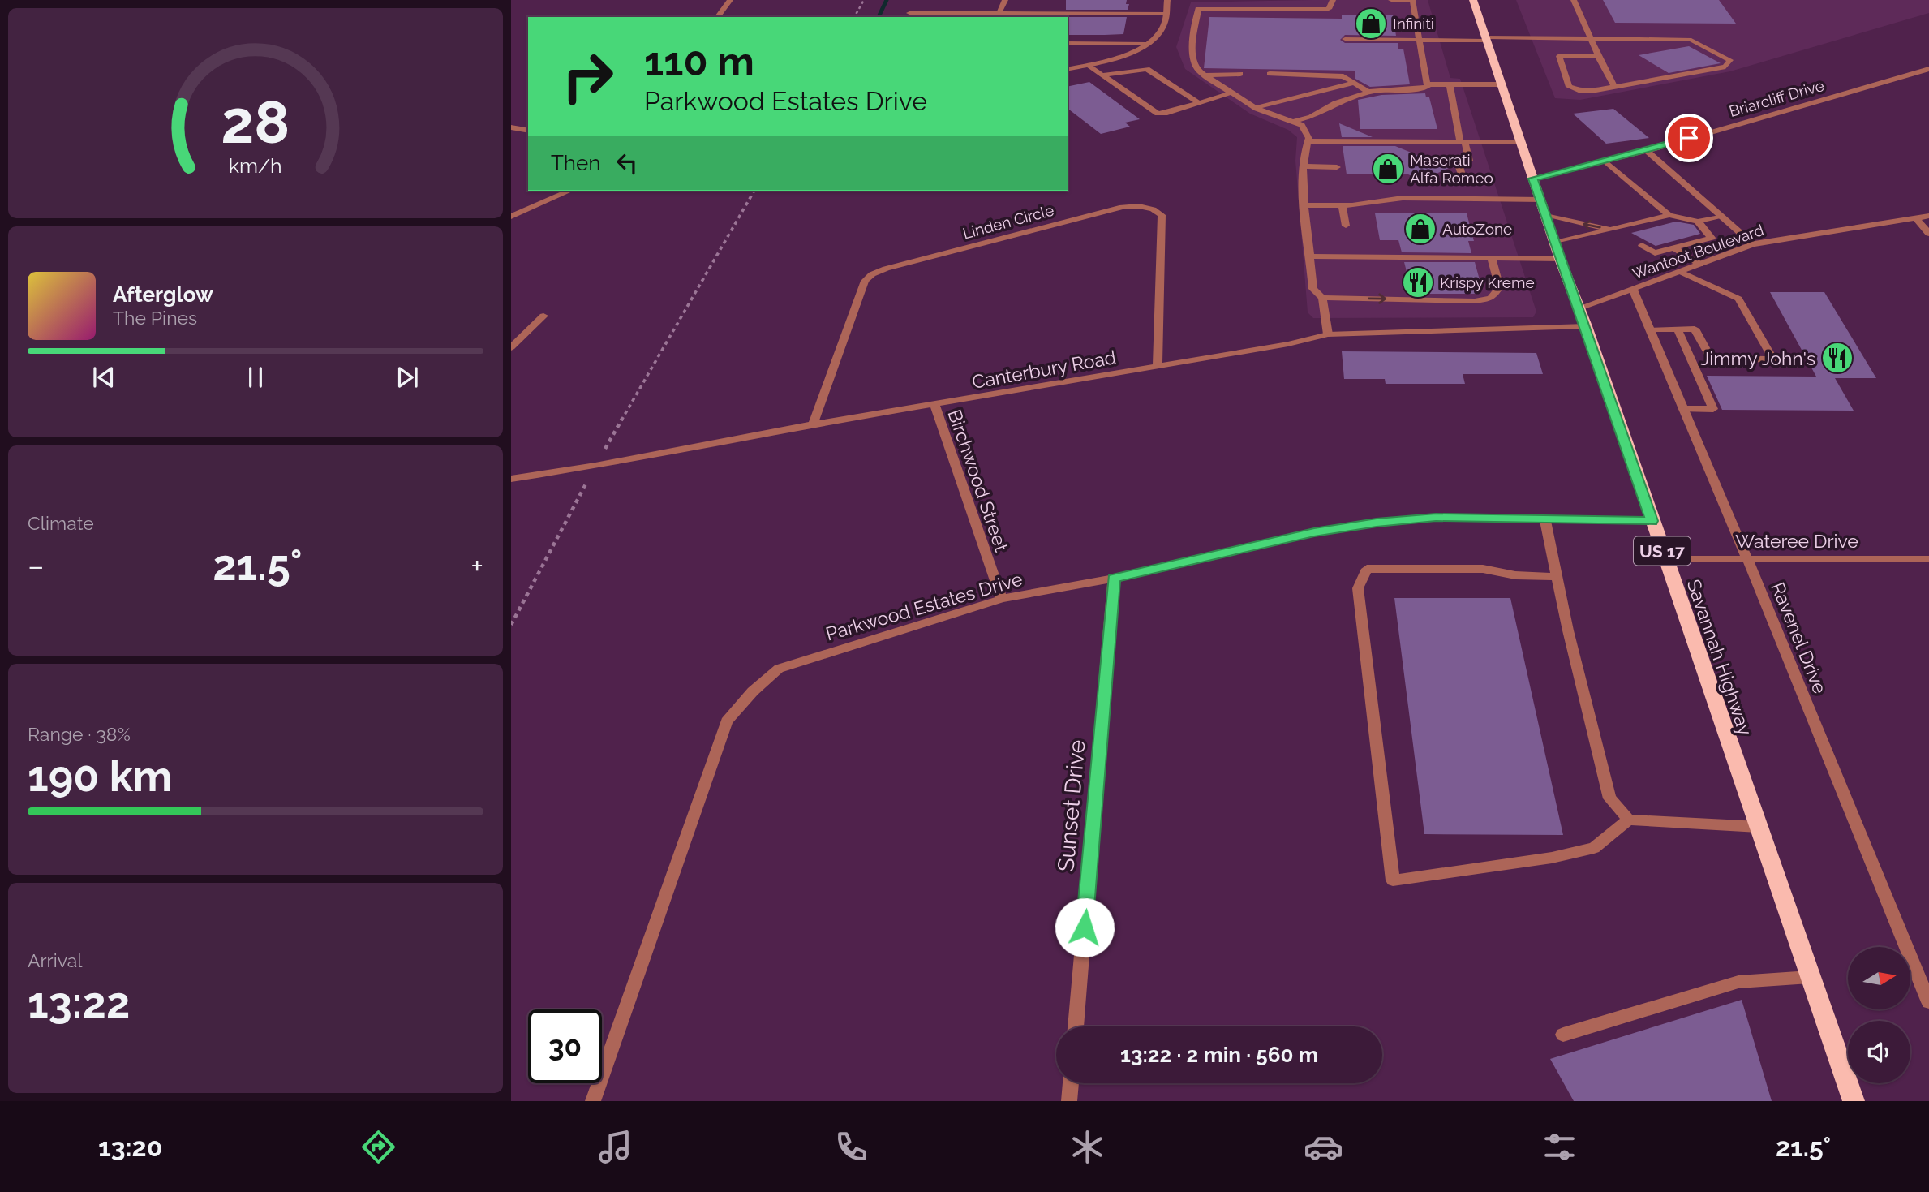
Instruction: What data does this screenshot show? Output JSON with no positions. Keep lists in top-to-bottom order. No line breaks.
{"streets":{"highway":["US 17","Savannah Highway"],"street":["Briarcliff Drive","Linden Circle","Wantoot Boulevard","Canterbury Road","Birchwood Street","Wateree Drive","Parkwood Estates Drive","Ravenel Drive","Sunset Drive"]},"crossings":[["Briarcliff Drive","Savannah Highway"],["Linden Circle","Canterbury Road"],["Wantoot Boulevard","Ravenel Drive"],["Wantoot Boulevard","Savannah Highway"],["Canterbury Road","Birchwood Street"],["Canterbury Road","Savannah Highway"],["Birchwood Street","Parkwood Estates Drive"],["Wateree Drive","Ravenel Drive"],["Wateree Drive","Savannah Highway"],["Parkwood Estates Drive","Savannah Highway"],["Parkwood Estates Drive","Sunset Drive"]],"places":{"shop":["Infiniti","Maserati Alfa Romeo","AutoZone"],"restaurant":["Krispy Kreme","Jimmy John's"]},"north":"right","page":{"turn":["110 m","Parkwood Estates Drive"],"then":"Then","song":["Afterglow","The Pines"],"tile":["Climate",["Range · 38%","190 km"],["Arrival","13:22"]],"heat":["−","21.5°","+"],"limit":"30","trip":"13:22 · 2 min · 560 m","tabs":["13:20","21.5°"],"gauge":["28","km/h"]}}
